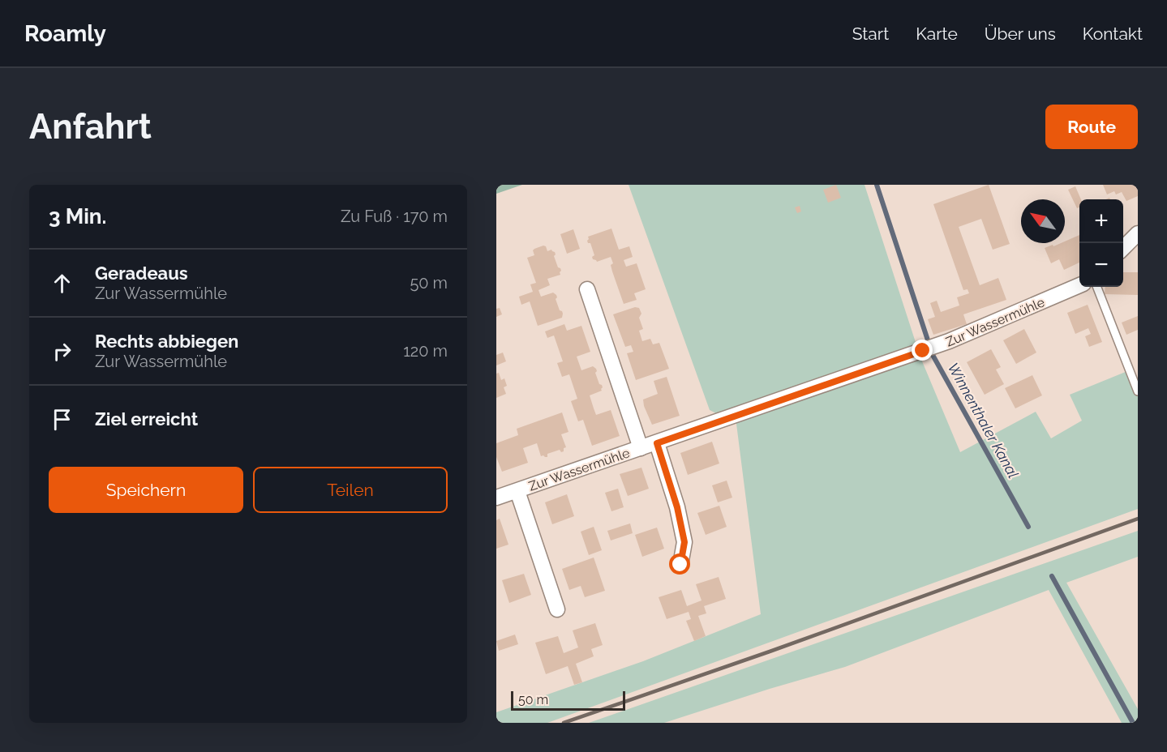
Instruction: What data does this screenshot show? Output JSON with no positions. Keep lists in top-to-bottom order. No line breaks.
{"streets":{"street":["Zur Wassermühle"]},"water":["Winnenthaler Kanal"],"scale_bar":"50 m","north":"top left","page":{"header":"Roamly","nav":["Start","Karte","Über uns","Kontakt"],"buttons":["Route",["Speichern","Teilen"]],"title":"Anfahrt","heading":["3 Min.","Zu Fuß · 170 m"],"map_buttons":["+","−"],"list":[["Geradeaus","Zur Wassermühle","50 m"],["Rechts abbiegen","Zur Wassermühle","120 m"],"Ziel erreicht"],"scale":"50 m"}}
